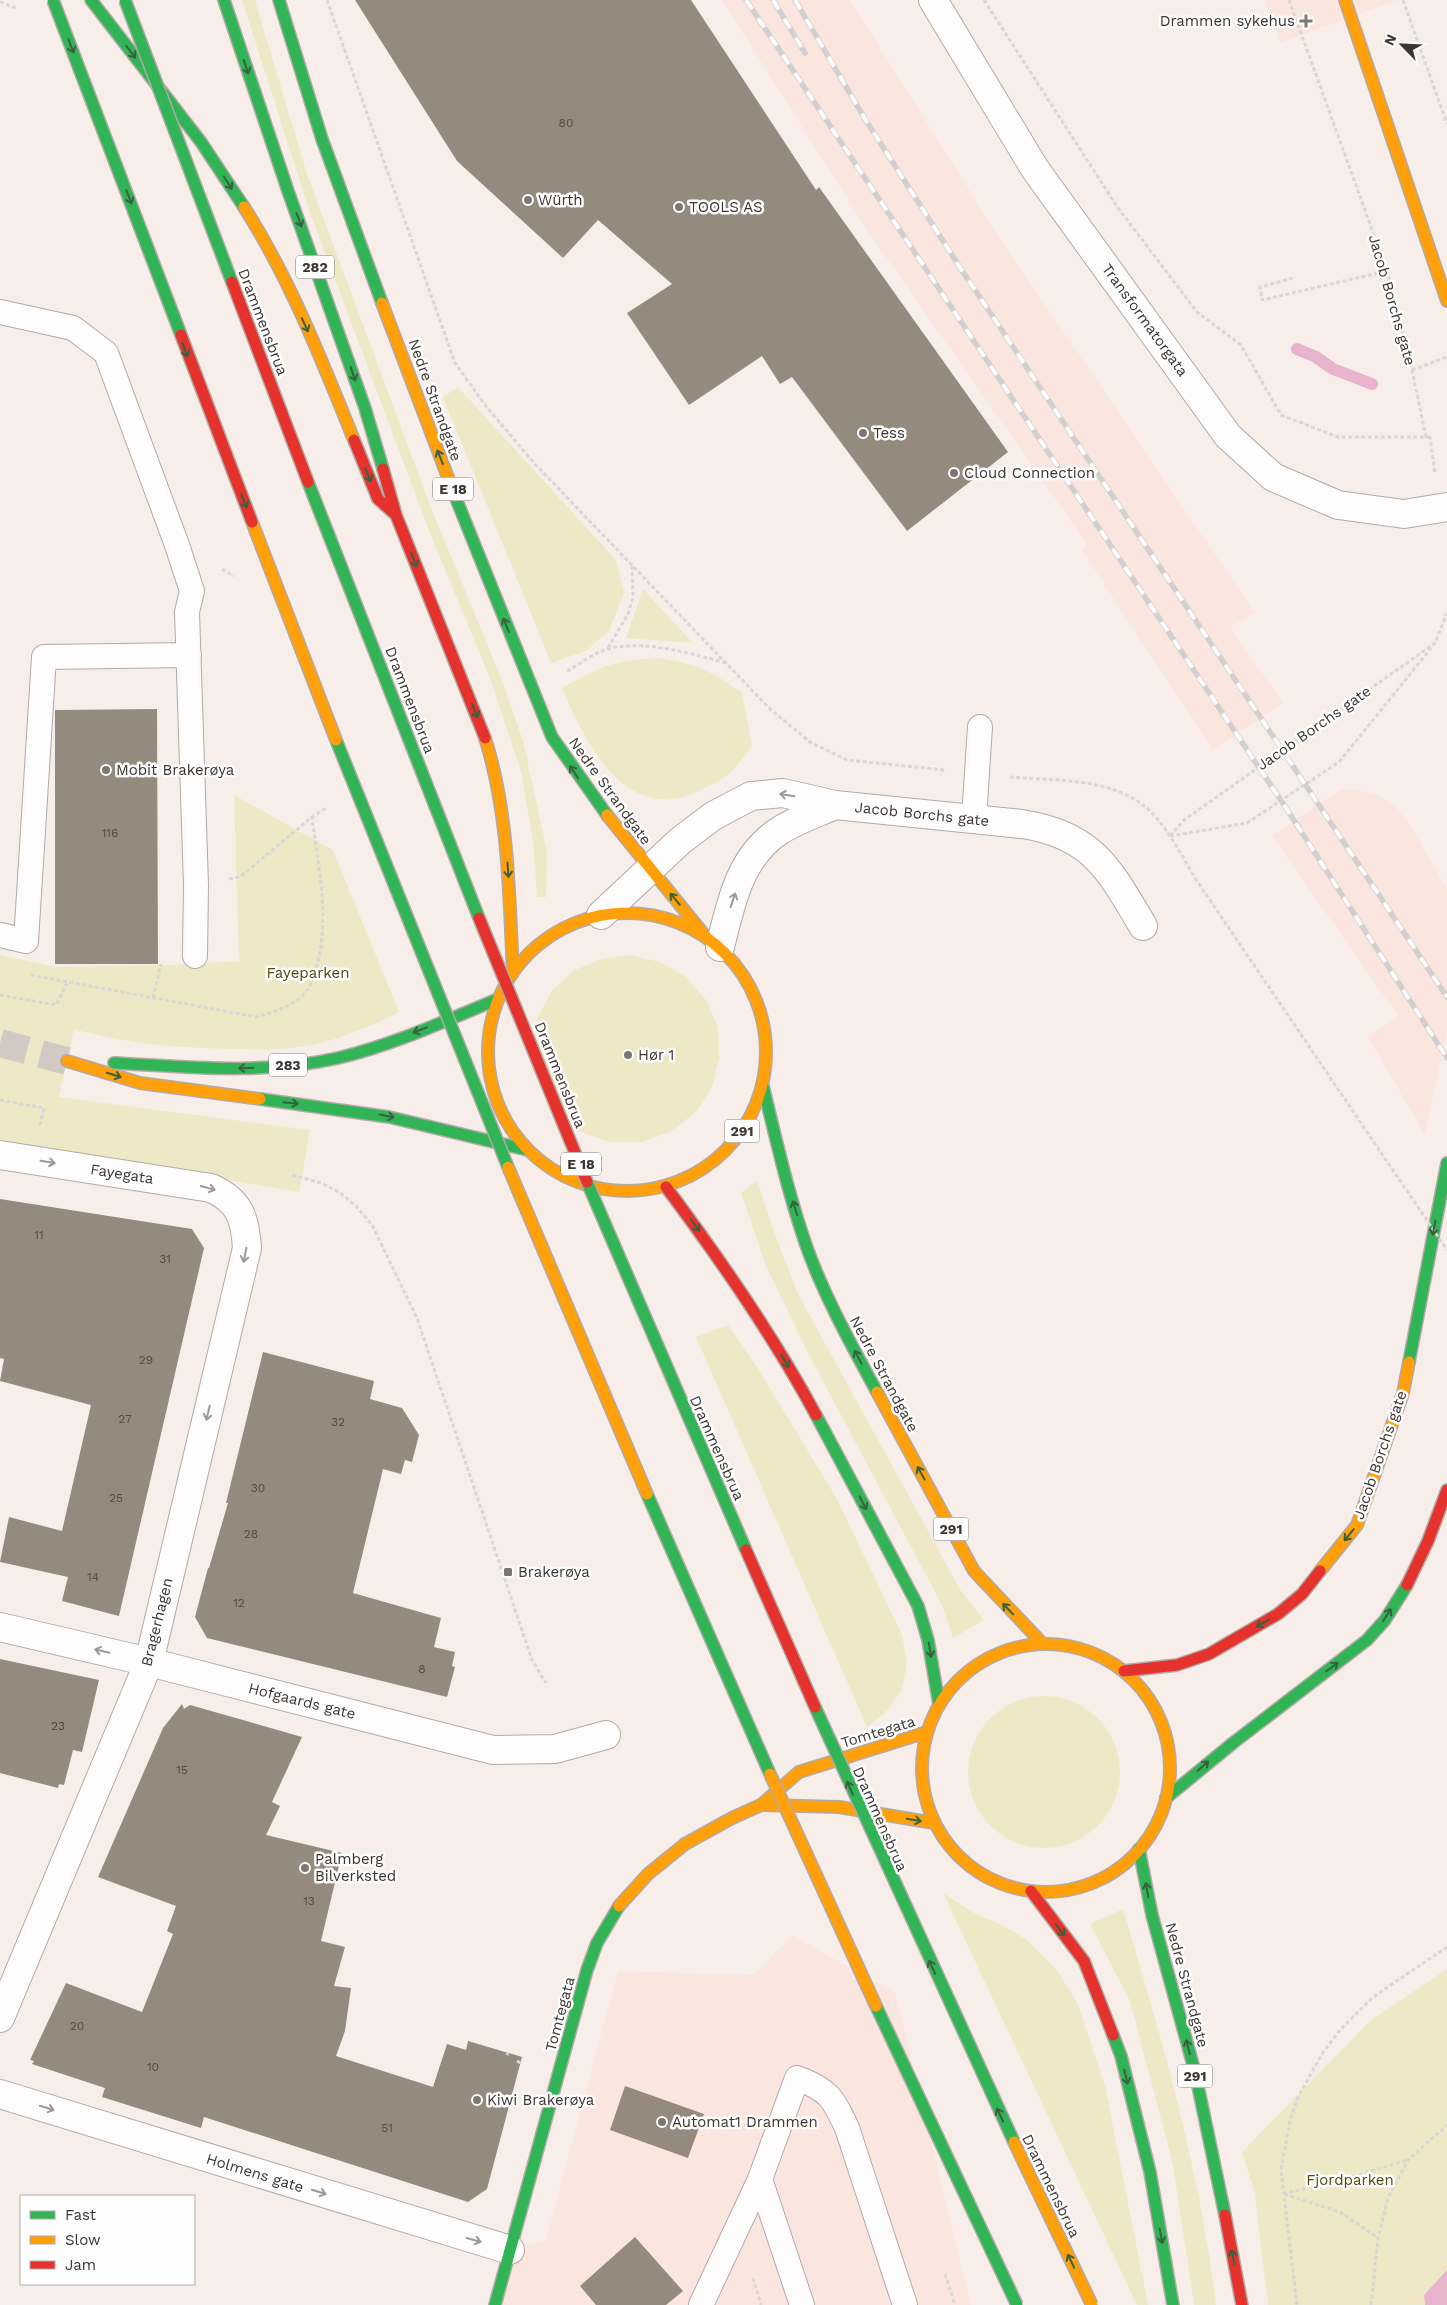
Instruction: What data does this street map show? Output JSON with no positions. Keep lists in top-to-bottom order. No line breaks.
{"streets":{"main road":["282","Jacob Borchs gate","Drammensbrua","Nedre Strandgate","E 18","283","291","Tomtegata"],"street":["Transformatorgata","Fayegata","Bragerhagen","Hofgaards gate","Holmens gate"]},"crossings":[["Jacob Borchs gate","Transformatorgata"],["Jacob Borchs gate","Nedre Strandgate"],["Jacob Borchs gate","291"],["Nedre Strandgate","291"],["283","291"],["Fayegata","Bragerhagen"],["Bragerhagen","Hofgaards gate"],["Tomtegata","Holmens gate"]],"one_way":["Fayegata","Bragerhagen","Holmens gate"],"parks":["Fayeparken","Fjordparken"],"places":{"health":["Drammen sykehus"],"other":["Würth","TOOLS AS","Tess","Cloud Connection","Mobit Brakerøya","Hør 1","Palmberg Bilverksted","Kiwi Brakerøya","Automat1 Drammen"],"transit":["Brakerøya"]},"house_numbers":["80","116","11","31","29","27","32","30","25","28","14","12","8","23","15","13","20","10","51"],"legend":["Fast","Slow","Jam"],"north":"top left"}
